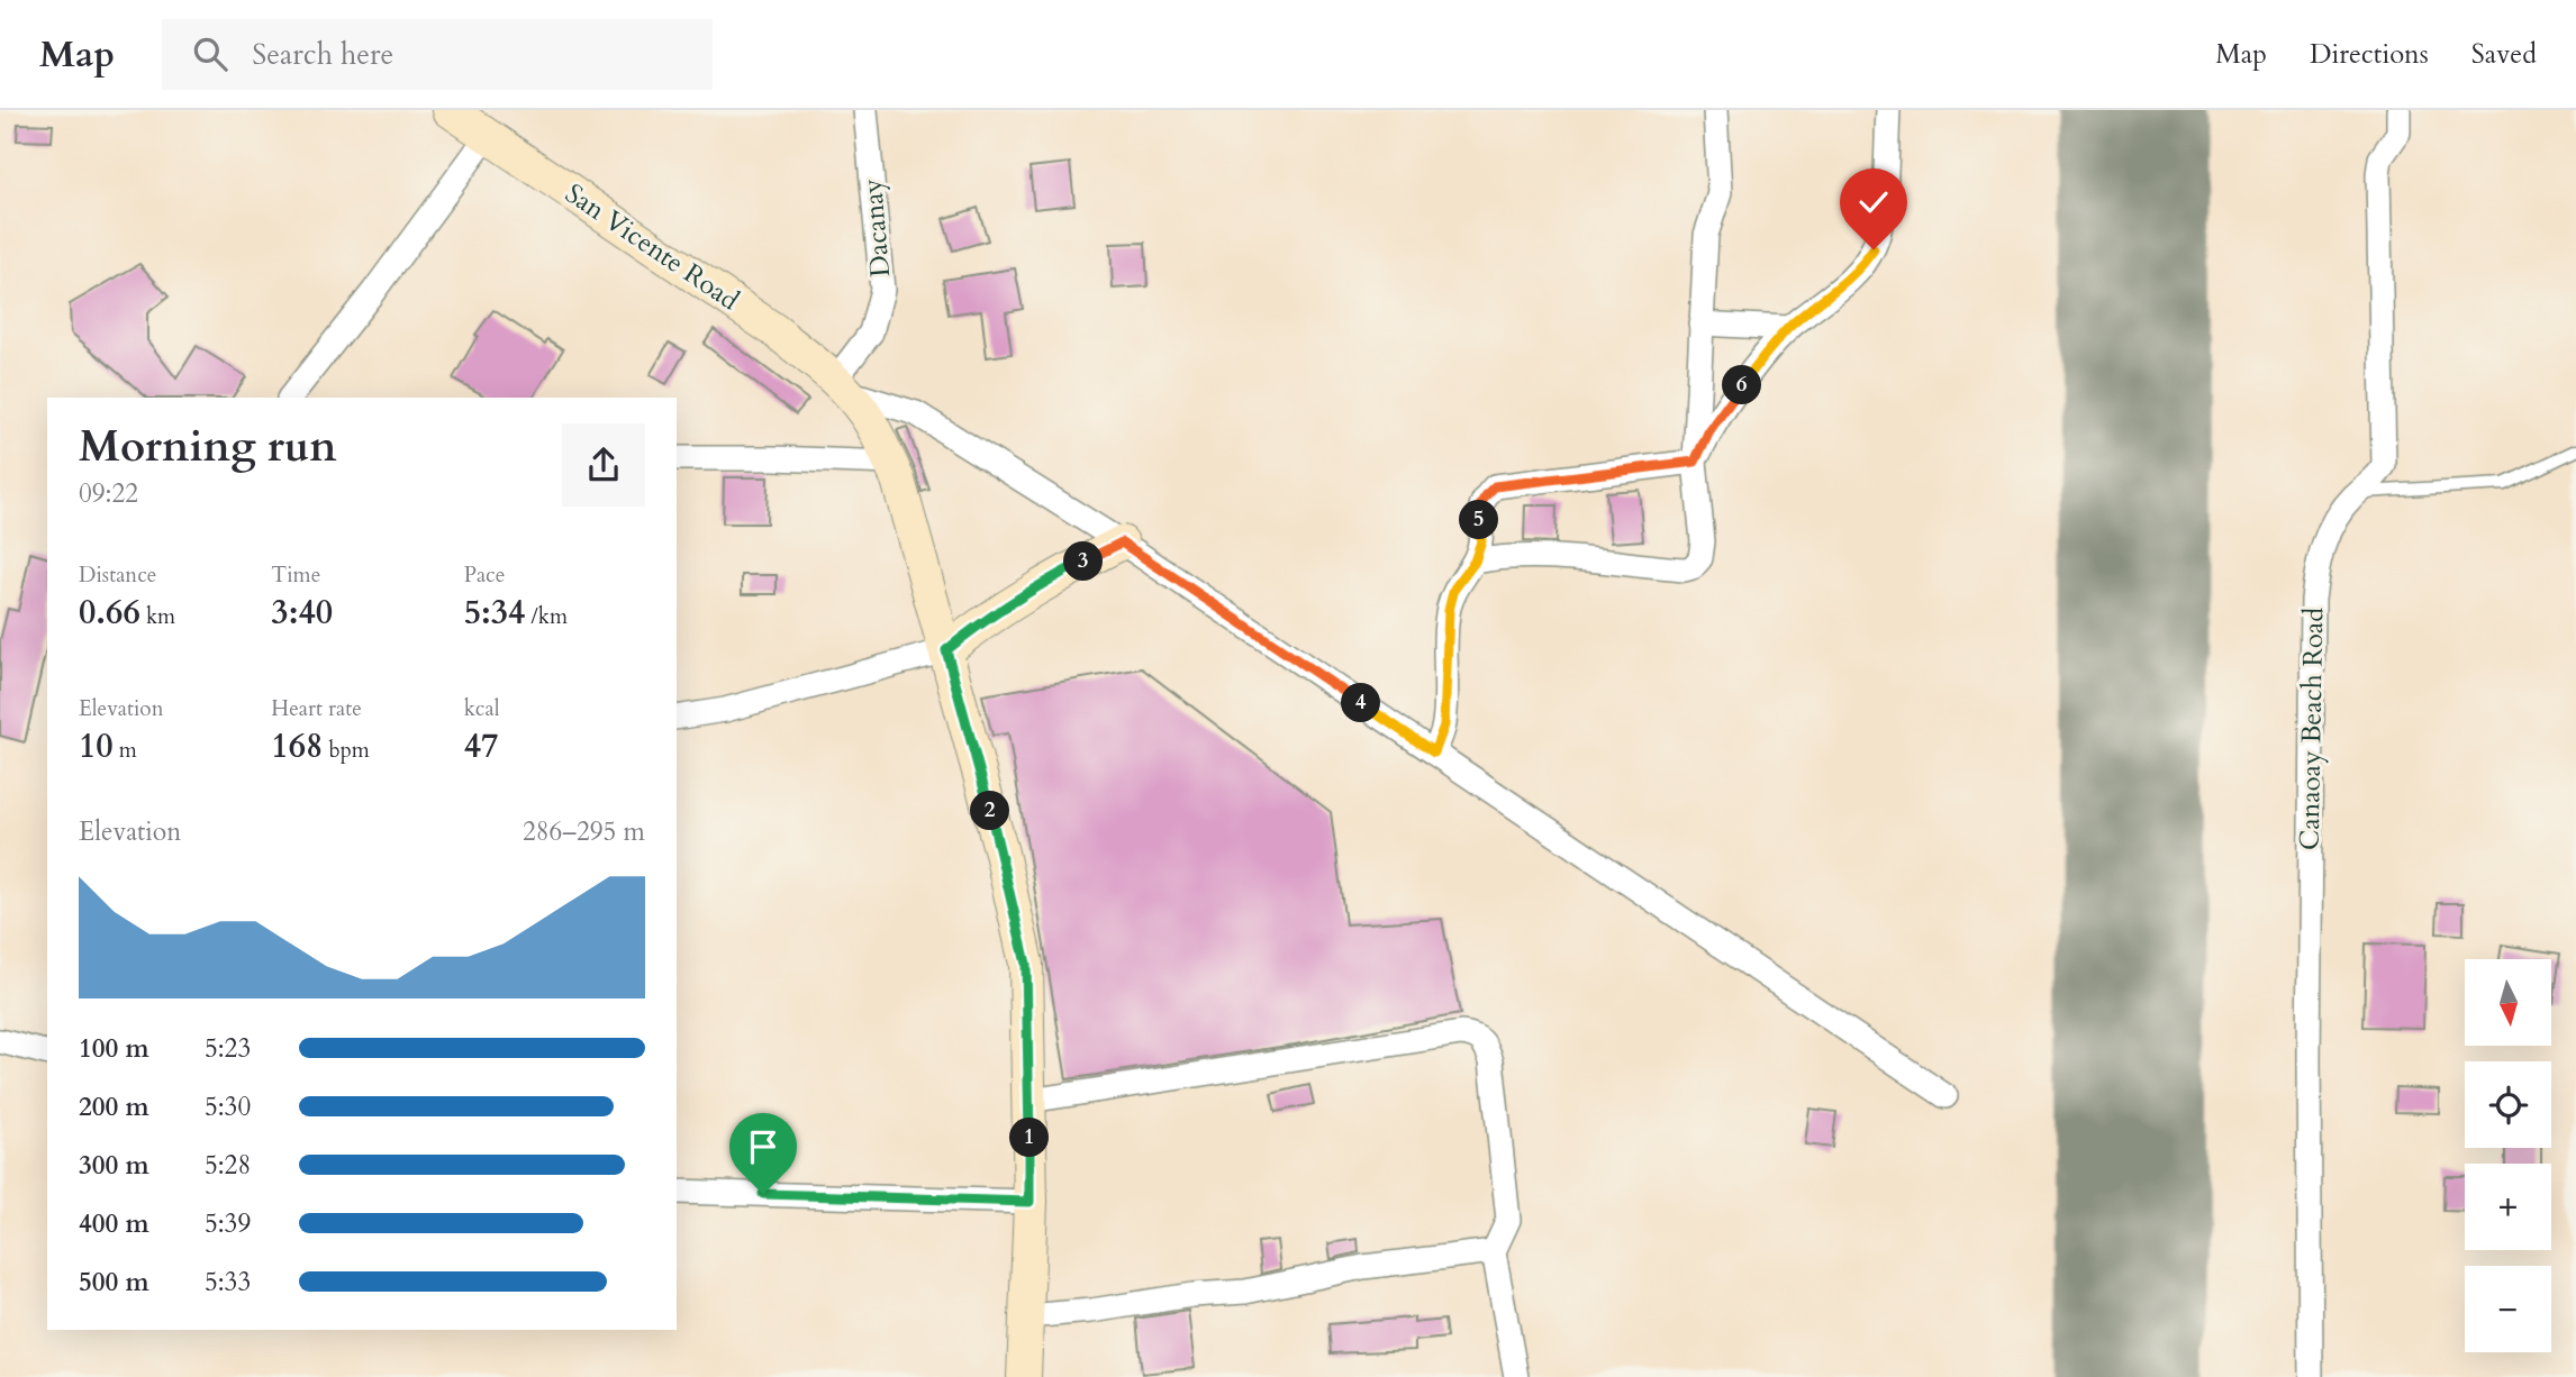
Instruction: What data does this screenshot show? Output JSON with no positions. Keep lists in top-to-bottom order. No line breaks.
{"streets":{"street":["Dacanay","San Vicente Road","Canaoay Beach Road"]},"crossings":[["Dacanay","San Vicente Road"]],"north":"bottom","page":{"header":"Map","search":"Search here","nav":["Map","Directions","Saved"],"pins":["6","5","3","4","2","1"],"heading":["Morning run","09:22"],"stats":[["Distance","0.66 km"],["Time","3:40"],["Pace","5:34 /km"],["Elevation","10 m"],["Heart rate","168 bpm"],["kcal","47"]],"chart":["Elevation","286–295 m"],"map_buttons":["+","−"],"list":[{"name":"100 m","note":"5:23"},{"name":"200 m","note":"5:30"},{"name":"300 m","note":"5:28"},{"name":"400 m","note":"5:39"},{"name":"500 m","note":"5:33"}]}}
